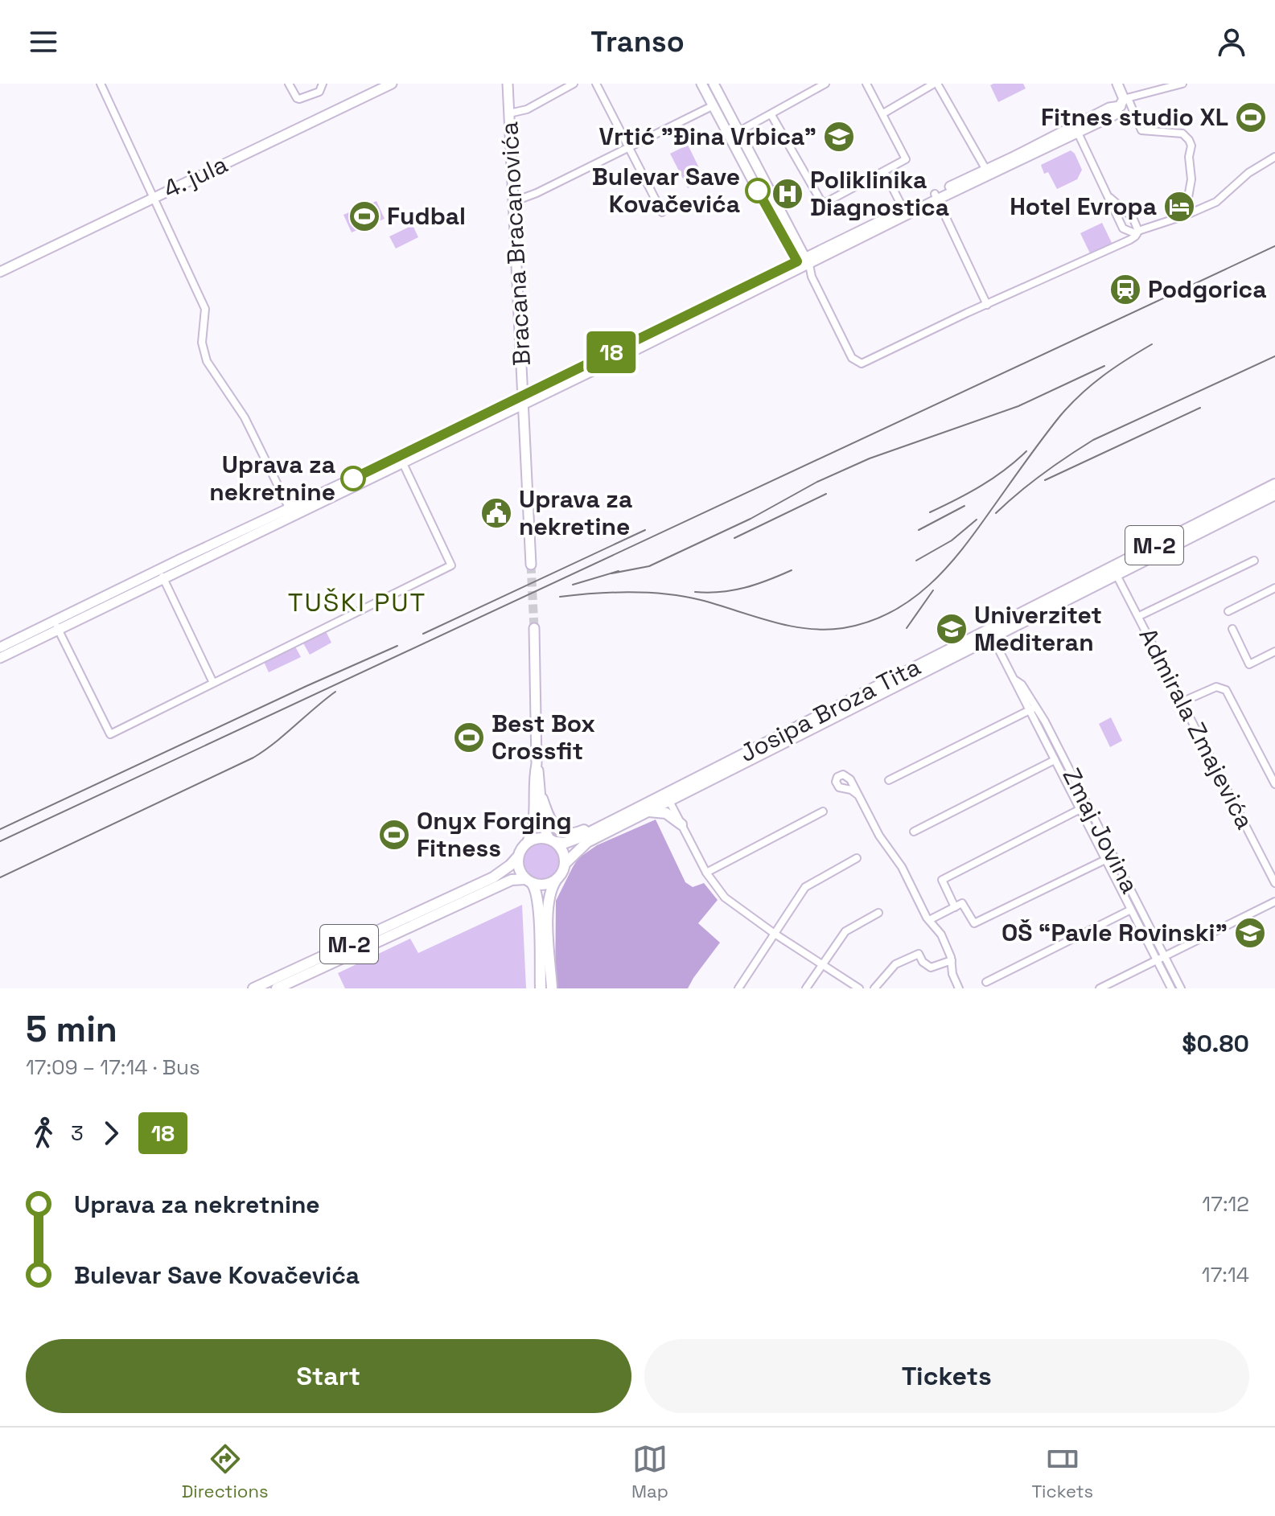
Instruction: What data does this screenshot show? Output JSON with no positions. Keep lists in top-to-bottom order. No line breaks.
{"streets":{"main road":["M-2","Josipa Broza Tita"],"street":["4. jula","Bracana Bracanovića","Admirala Zmajevića","Zmaj Jovina"]},"crossings":[["M-2","Josipa Broza Tita"],["Josipa Broza Tita","Admirala Zmajevića"],["Josipa Broza Tita","Zmaj Jovina"]],"districts":["TUŠKI PUT"],"places":{"sports":["Fitnes studio XL","Fudbal","Best Box Crossfit","Onyx Forging Fitness"],"school or university":["Vrtić \"Đina Vrbica\"","Univerzitet Mediteran","OŠ “Pavle Rovinski”"],"other":["Bulevar Save Kovačevića","Uprava za nekretnine"],"hospital":["Poliklinika Diagnostica"],"hotel":["Hotel Evropa"],"station":["Podgorica"],"public building":["Uprava za nekretine"]},"lines":["bus line 18"],"page":{"header":"Transo","on_map":"18","heading":["5 min","17:09 – 17:14 · Bus","$0.80"],"legs":["3","18"],"list":[{"name":"Uprava za nekretnine","value":"17:12"},{"name":"Bulevar Save Kovačevića","value":"17:14"}],"buttons":["Start","Tickets"],"tabs":["Directions","Map","Tickets"]}}
